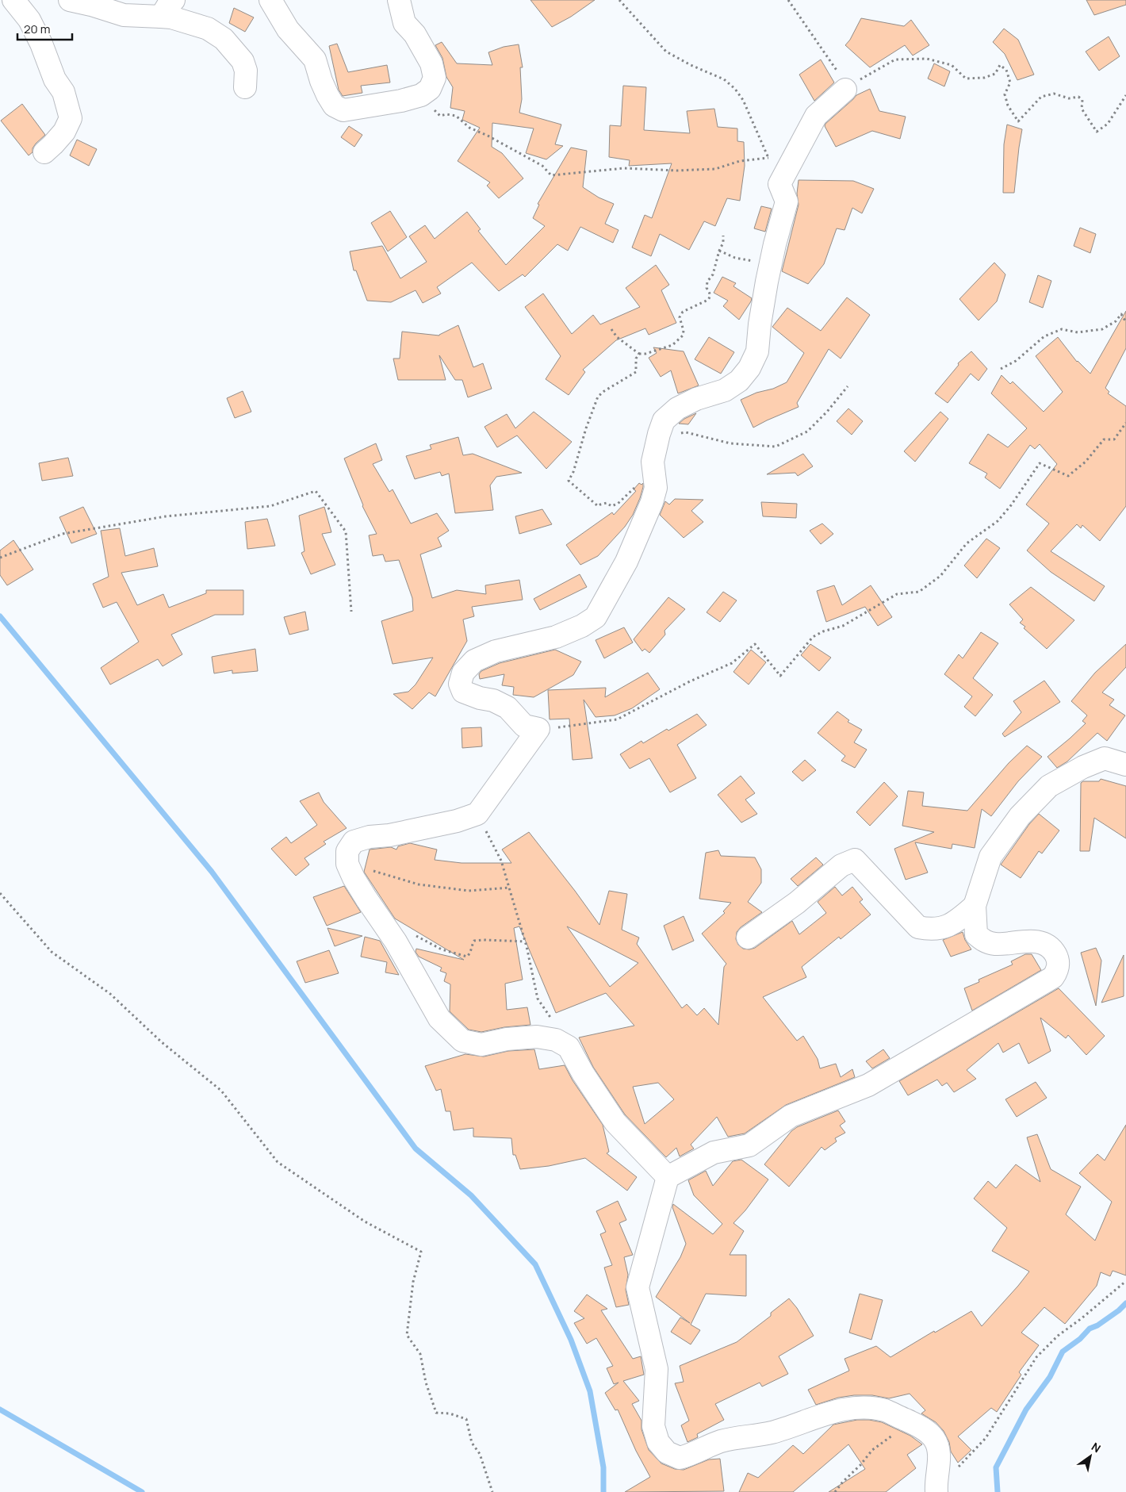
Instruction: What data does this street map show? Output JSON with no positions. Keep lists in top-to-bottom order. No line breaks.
{"scale_bar":"20 m","north":"top right"}
